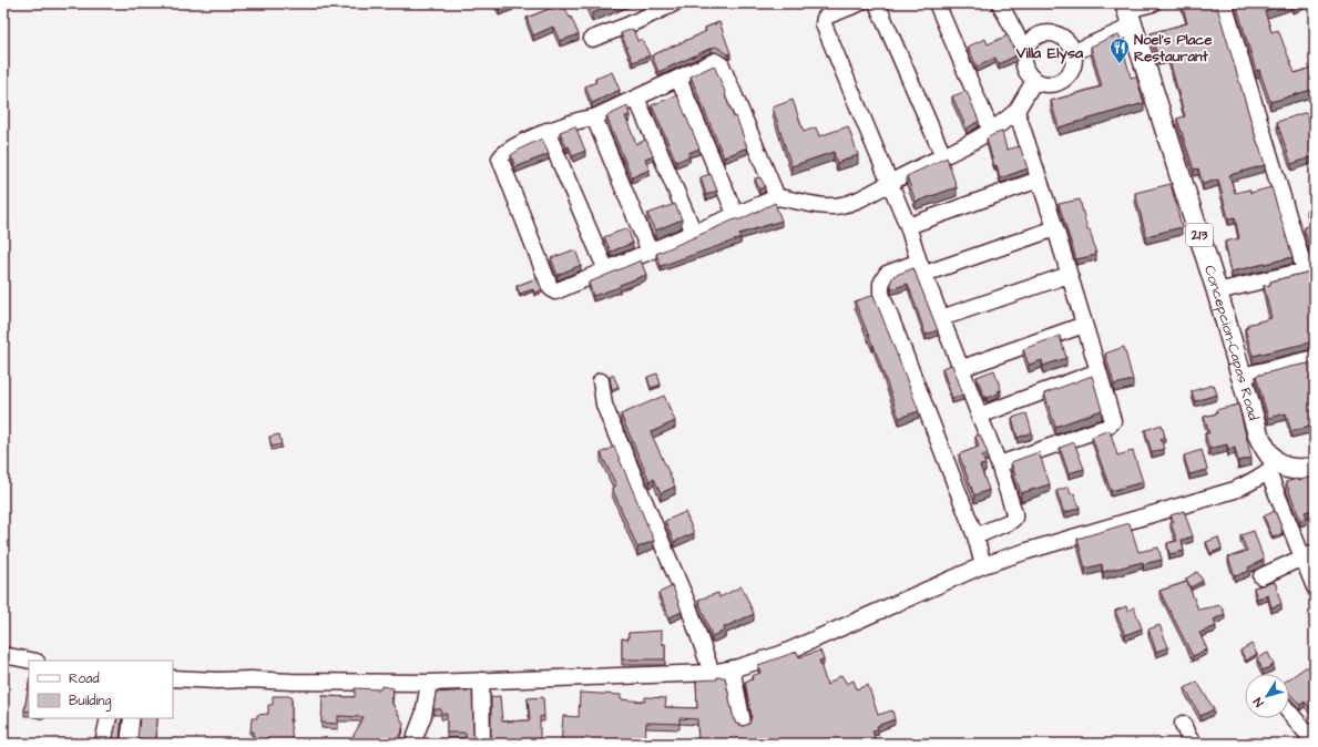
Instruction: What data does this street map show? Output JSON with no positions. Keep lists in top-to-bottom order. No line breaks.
{"streets":{"main road":["213","Concepcion-Capas Road"]},"districts":["Villa Elysa"],"places":{"restaurant":["Noel's Place Restaurant"]},"legend":["Road","Building"],"north":"bottom left"}
